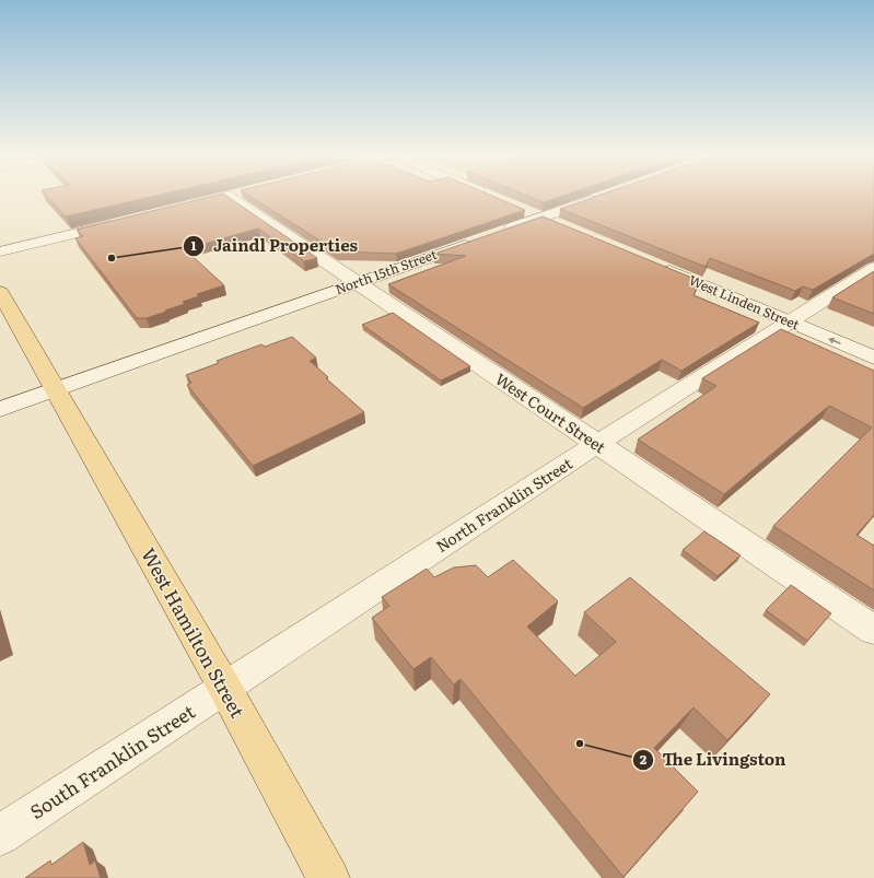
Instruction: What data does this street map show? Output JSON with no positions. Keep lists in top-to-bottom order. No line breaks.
{"streets":{"main road":["West Hamilton Street"],"street":["North 15th Street","West Linden Street","West Court Street","North Franklin Street","South Franklin Street"]},"crossings":[["North 15th Street","West Court Street"],["North 15th Street","West Hamilton Street"],["West Linden Street","North Franklin Street"],["West Court Street","North Franklin Street"],["North Franklin Street","West Hamilton Street"],["North Franklin Street","South Franklin Street"],["West Hamilton Street","South Franklin Street"]],"one_way":["West Linden Street"],"places":["Jaindl Properties","The Livingston"]}
